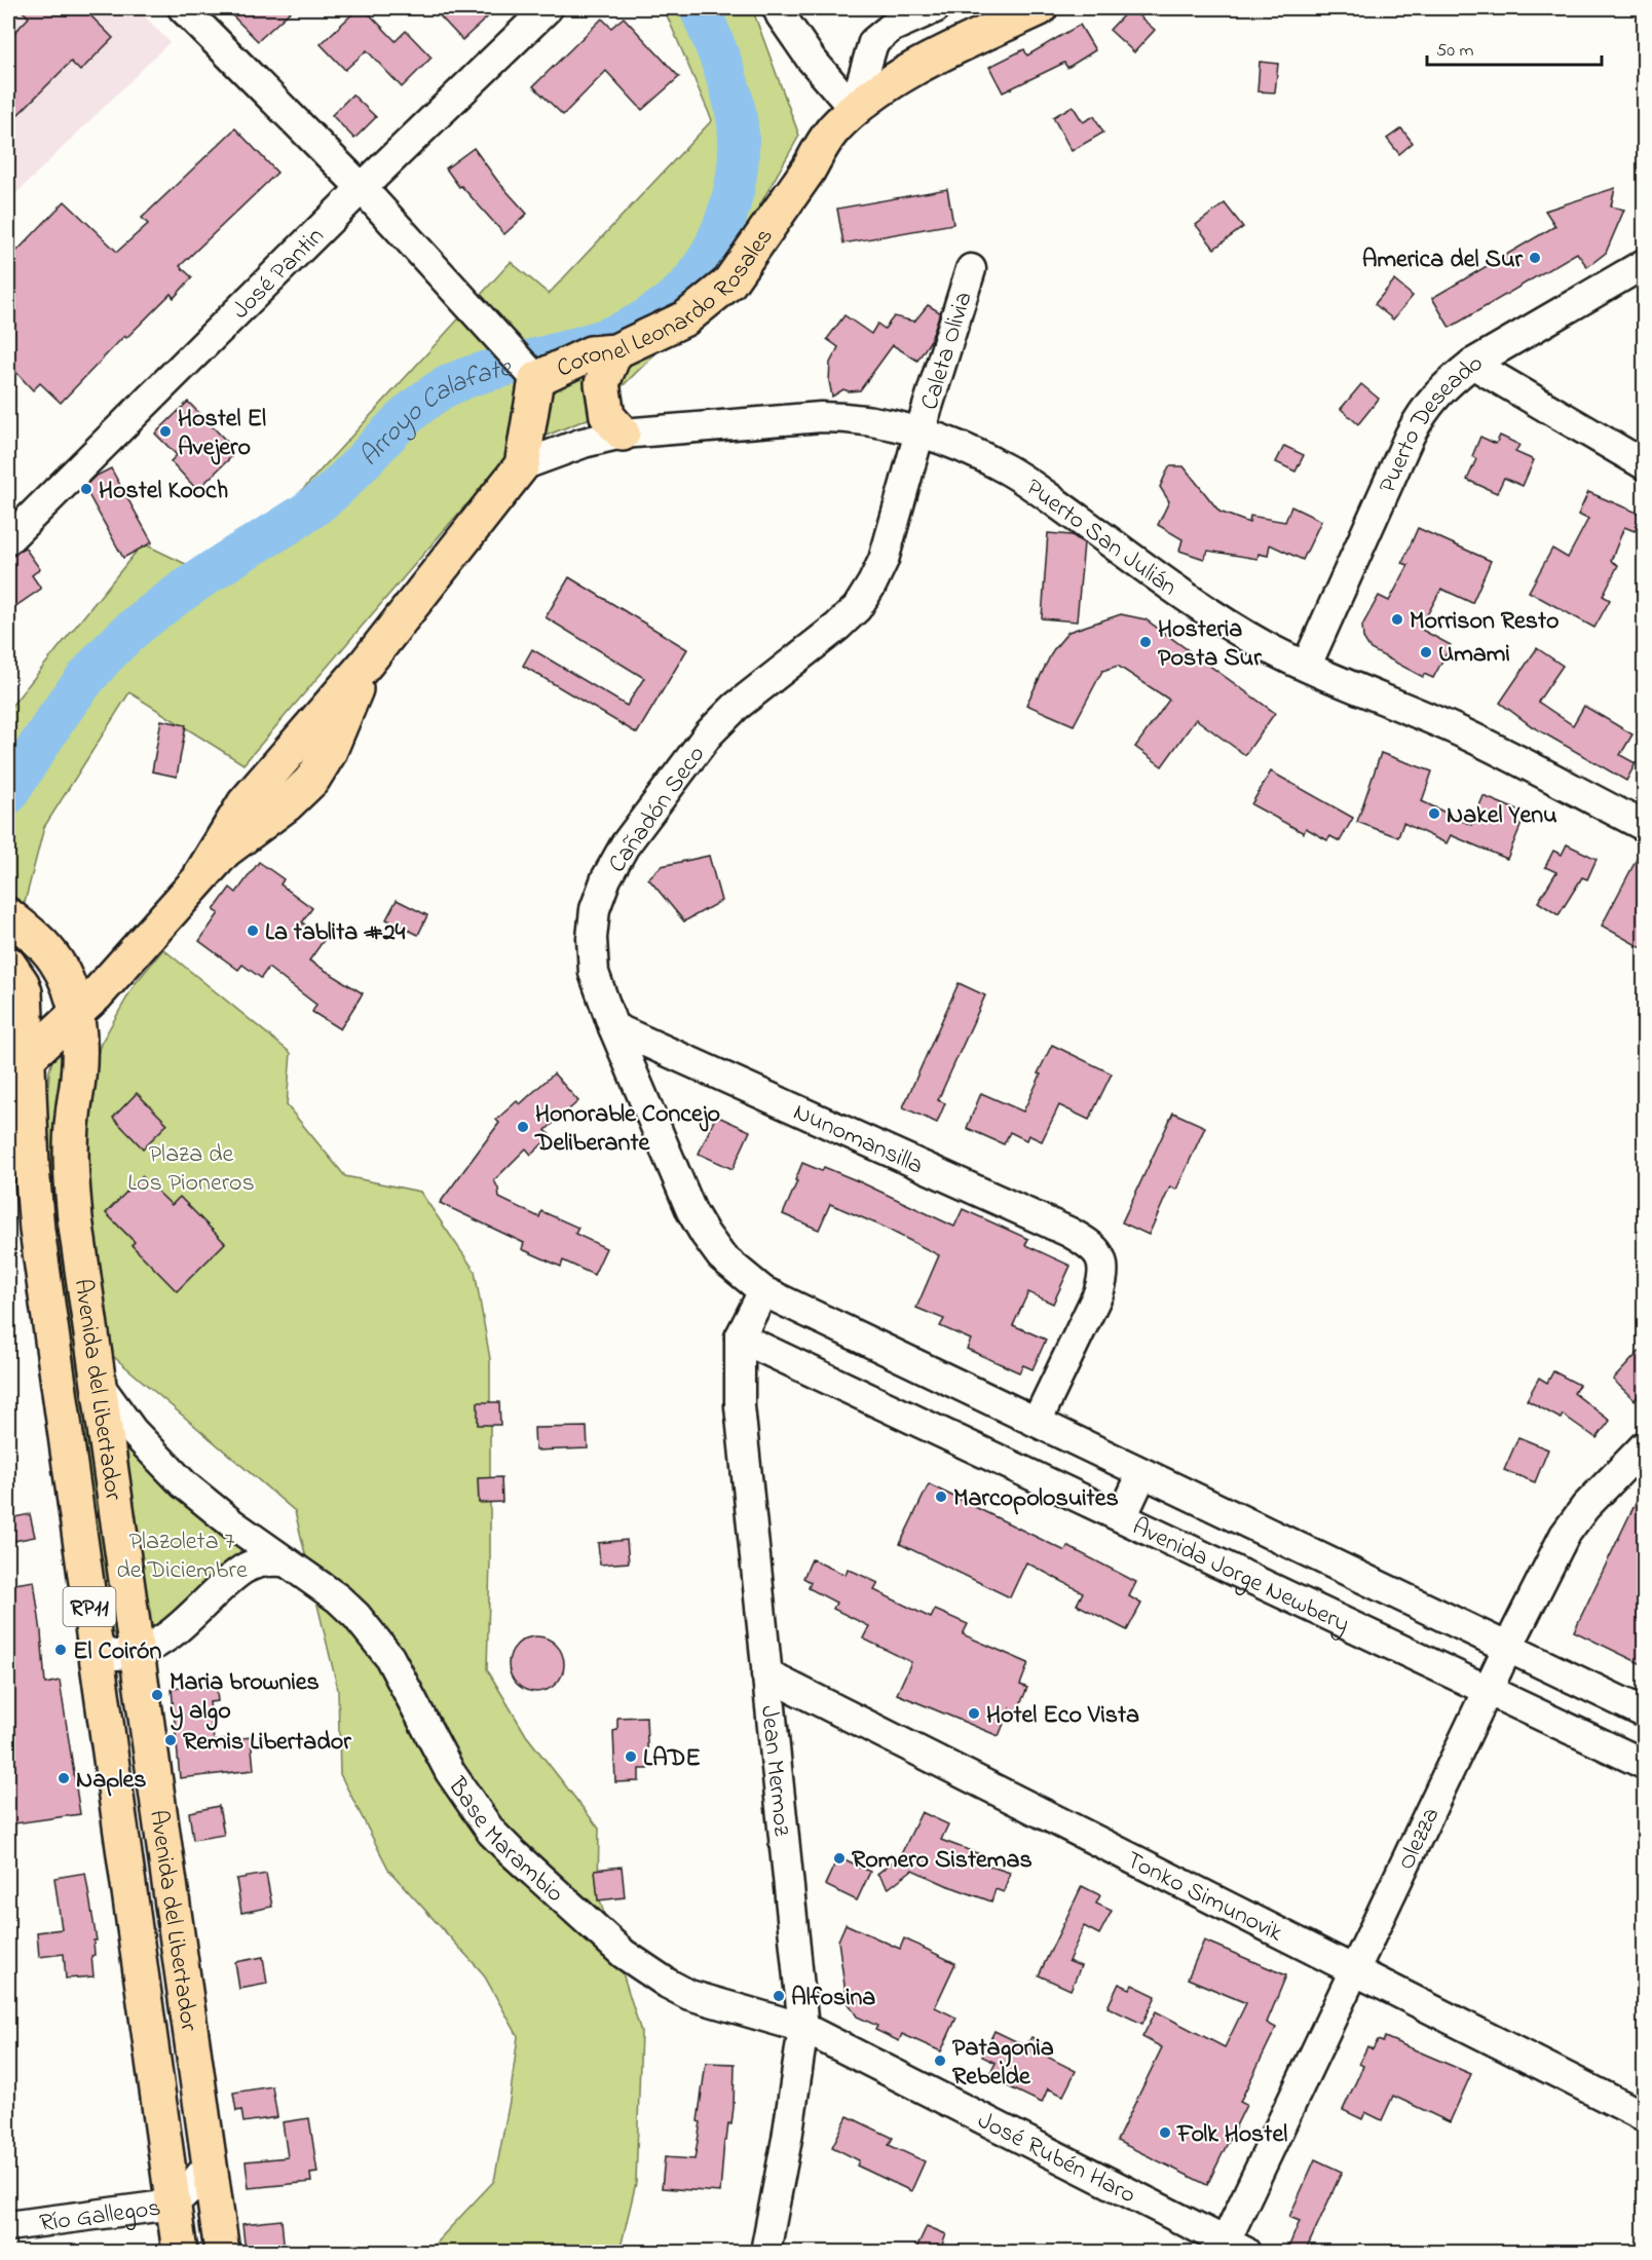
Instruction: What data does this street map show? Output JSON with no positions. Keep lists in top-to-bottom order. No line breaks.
{"streets":{"main road":["Coronel Leonardo Rosales","Avenida del Libertador","RP11"],"street":["José Pantin","Caleta Olivia","Puerto Deseado","Puerto San Julián","Cañadón Seco","Nunomansilla","Avenida Jorge Newbery","Jean Mermoz","Base Marambio","Olezza","Tonko Simunovik","José Rubén Haro","Río Gallegos"]},"crossings":[["Coronel Leonardo Rosales","Puerto San Julián"],["Coronel Leonardo Rosales","Avenida del Libertador"],["Caleta Olivia","Puerto San Julián"],["Caleta Olivia","Cañadón Seco"],["Puerto Deseado","Puerto San Julián"],["Puerto San Julián","Cañadón Seco"],["Cañadón Seco","Nunomansilla"],["Cañadón Seco","Avenida Jorge Newbery"],["Cañadón Seco","Jean Mermoz"],["Nunomansilla","Avenida Jorge Newbery"],["Avenida del Libertador","Base Marambio"],["Avenida del Libertador","Río Gallegos"],["Avenida Jorge Newbery","Jean Mermoz"],["Avenida Jorge Newbery","Olezza"],["Jean Mermoz","Base Marambio"],["Jean Mermoz","Tonko Simunovik"],["Jean Mermoz","José Rubén Haro"],["Base Marambio","José Rubén Haro"],["Olezza","Tonko Simunovik"],["Olezza","José Rubén Haro"]],"water":["Arroyo Calafate"],"parks":["Plaza de Los Pioneros","Plazoleta 7 de Diciembre"],"places":["America del Sur","Hostel El Avejero","Hostel Kooch","Morrison Resto","Hosteria Posta Sur","Umami","Nakel Yenu","La tablita #24","Honorable Concejo Deliberante","Marcopolosuites","El Coirón","Maria brownies y algo","Hotel Eco Vista","Remis Libertador","LADE","Naples","Romero Sistemas","Alfosina","Patagonia Rebelde","Folk Hostel"],"scale_bar":"50 m"}
